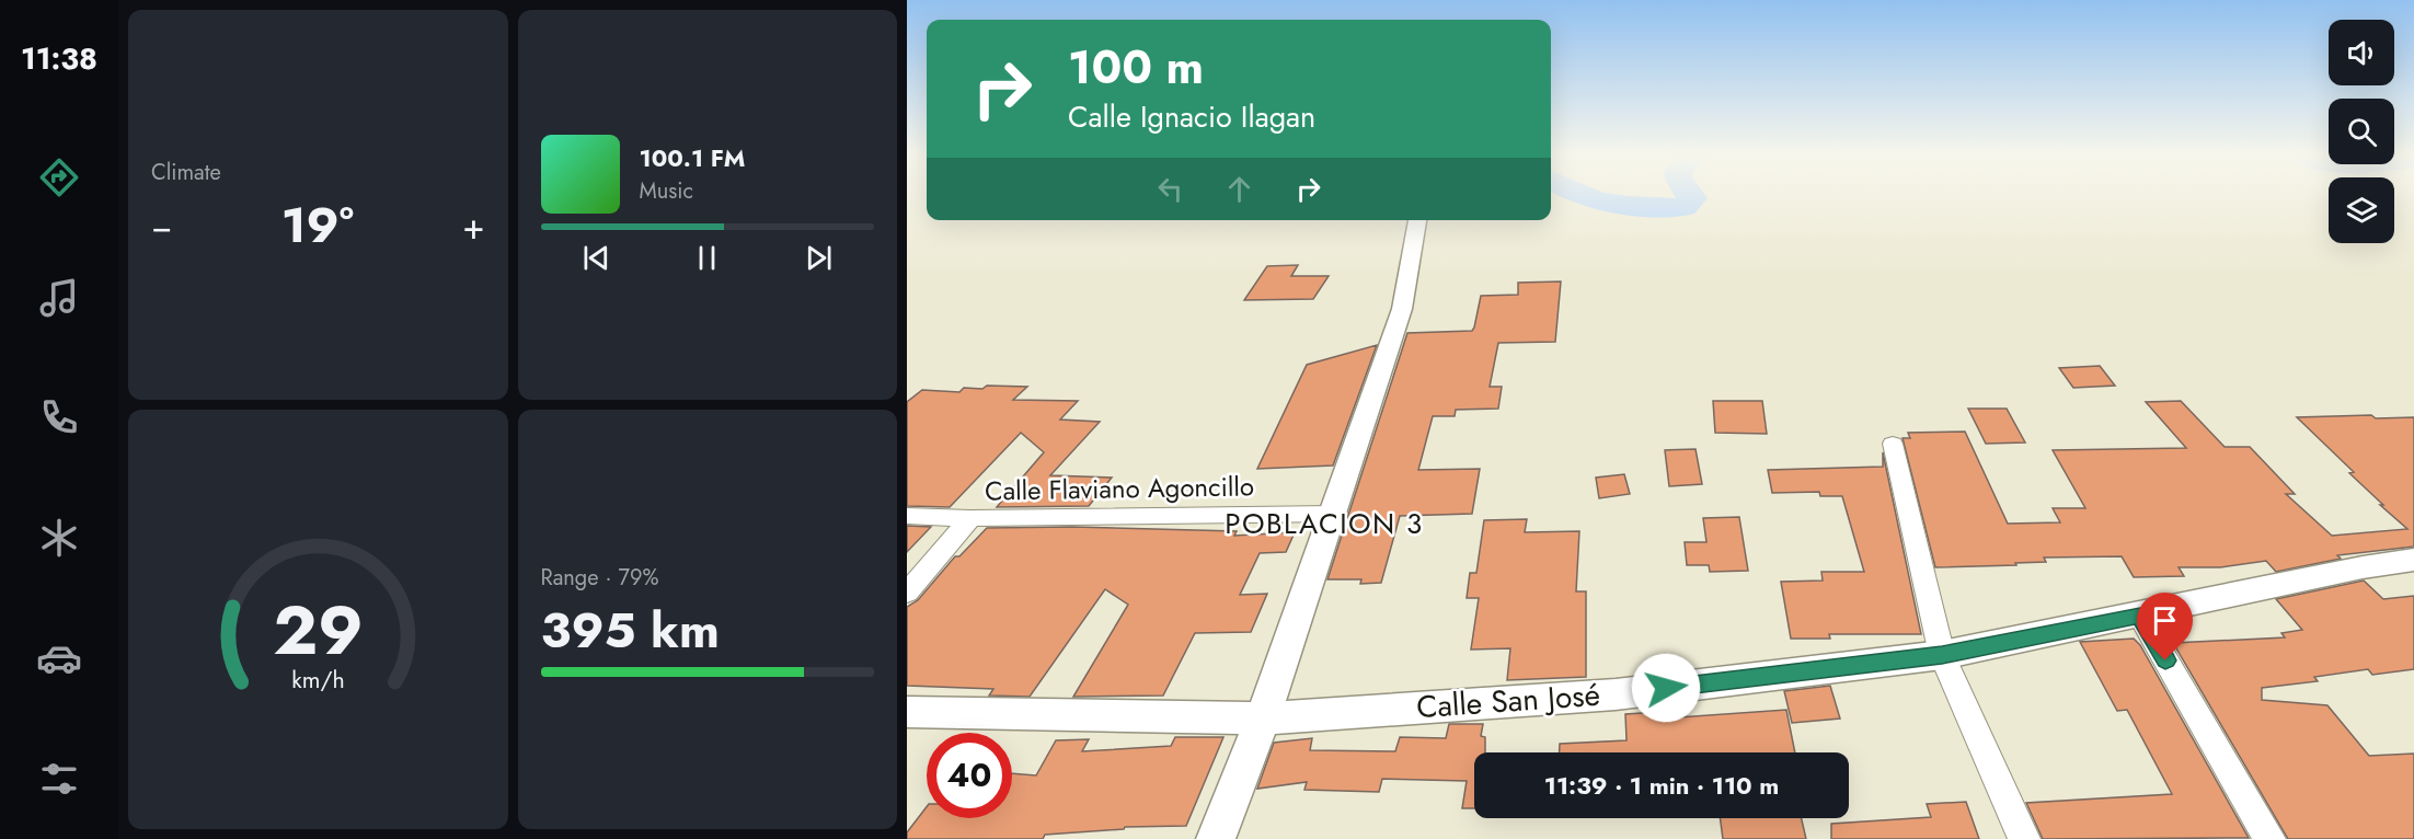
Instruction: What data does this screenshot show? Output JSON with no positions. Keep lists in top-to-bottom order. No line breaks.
{"streets":{"street":["Calle Flaviano Agoncillo","Calle San José"]},"districts":["POBLACION 3"],"page":{"tabs":"11:38","tile":["Climate",["Range · 79%","395 km"]],"turn":["100 m","Calle Ignacio Ilagan"],"song":["100.1 FM","Music"],"heat":["−","19°","+"],"limit":"40","trip":"11:39 · 1 min · 110 m","gauge":["29","km/h"]}}
